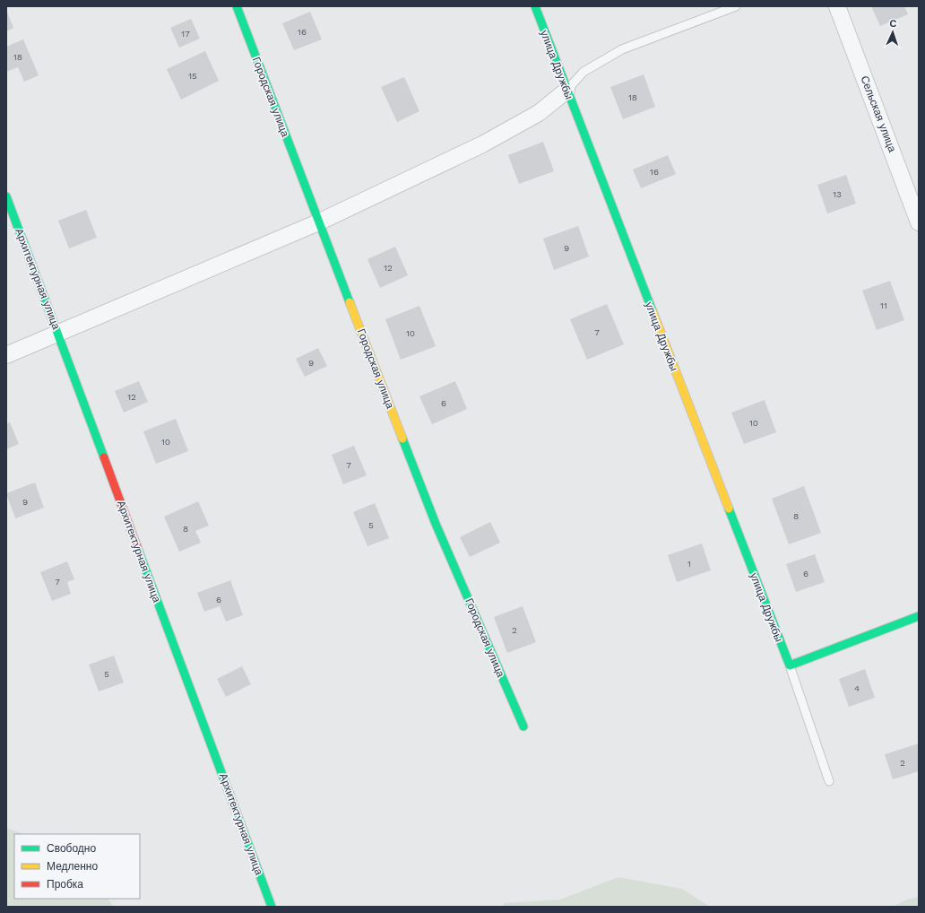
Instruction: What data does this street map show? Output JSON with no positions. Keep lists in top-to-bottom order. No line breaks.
{"streets":{"street":["улица Дружбы","Городская улица","Сельская улица","Архитектурная улица"]},"house_numbers":["16","17","18","15","18","16","13","9","12","11","7","10","9","12","6","10","10","7","9","8","5","8","1","6","7","6","2","5","4","2"],"legend":["Свободно","Медленно","Пробка"],"north":"top"}
